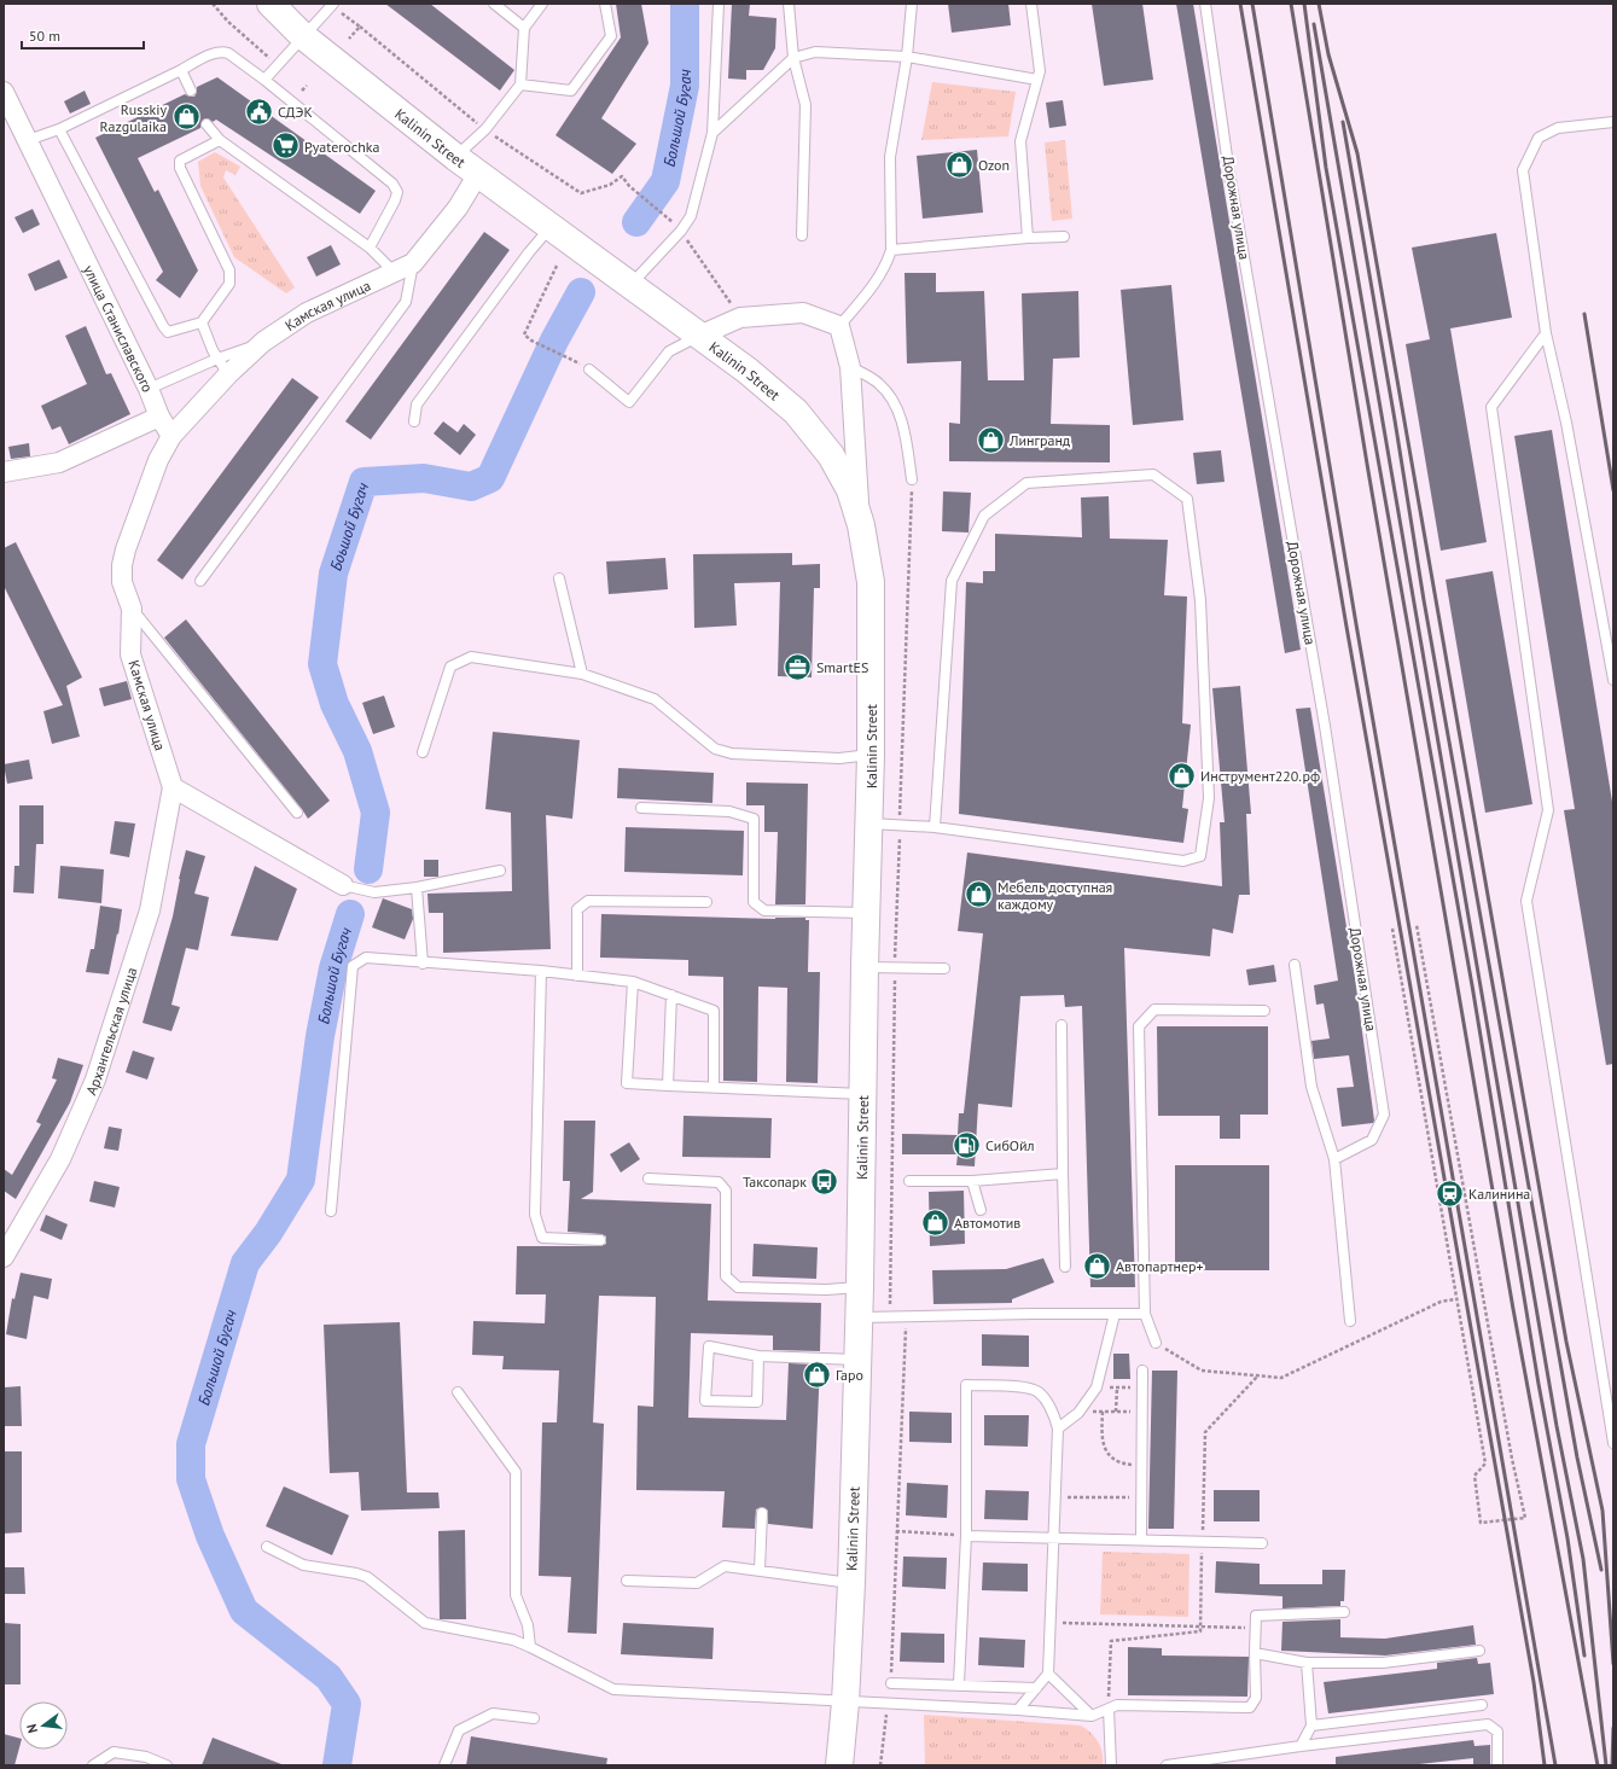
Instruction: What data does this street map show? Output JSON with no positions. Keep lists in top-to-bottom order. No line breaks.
{"streets":{"main road":["Kalinin Street"],"street":["Камская улица","улица Станиславского","Архангельская улица"],"lane":["Дорожная улица"]},"crossings":[["Kalinin Street","Камская улица"],["Камская улица","Архангельская улица"]],"water":["Большой Бугач","Боьшой Бугач"],"places":{"public building":["СДЭК"],"shop":["Russkiy Razgulaika","Ozon","Лингранд","Инструмент220.рф","Мебель доступная каждому","Автомотив","Автопартнер+","Гаро"],"supermarket":["Pyaterochka"],"office":["SmartES"],"fuel station":["СибОйл"],"bus stop":["Таксопарк"],"station":["Калинина"]},"scale_bar":"50 m","north":"left"}
